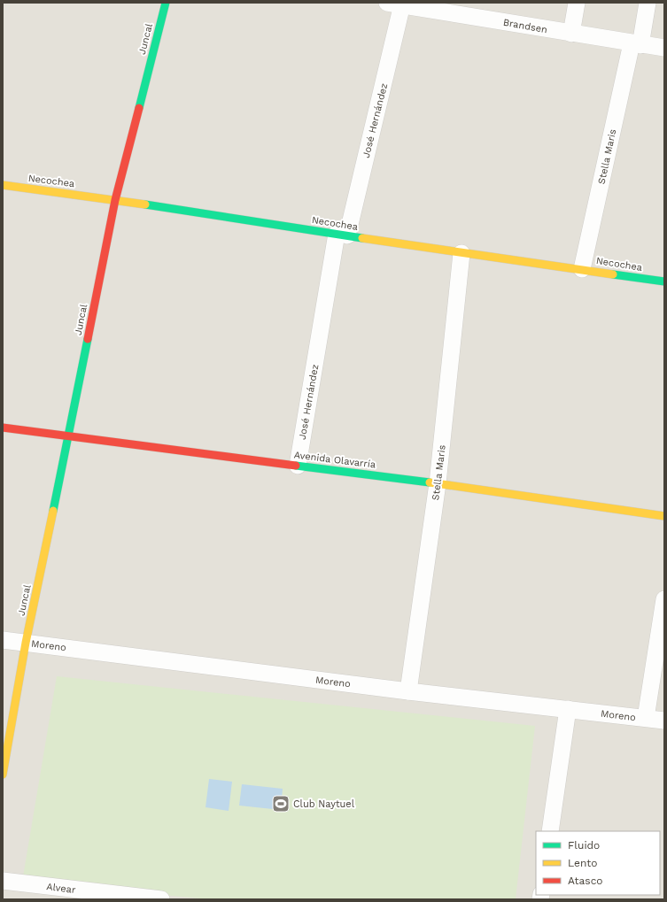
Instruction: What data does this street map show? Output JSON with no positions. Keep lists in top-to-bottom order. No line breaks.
{"streets":{"street":["Brandsen","Juncal","José Hernández","Stella Maris","Necochea","Avenida Olavarría","Moreno","Alvear"]},"crossings":[["Brandsen","José Hernández"],["Brandsen","Stella Maris"],["Juncal","Necochea"],["Juncal","Avenida Olavarría"],["Juncal","Moreno"],["José Hernández","Necochea"],["José Hernández","Avenida Olavarría"],["Stella Maris","Necochea"],["Stella Maris","Avenida Olavarría"],["Stella Maris","Moreno"]],"places":{"sports":["Club Naytuel"]},"legend":["Fluido","Lento","Atasco"]}
